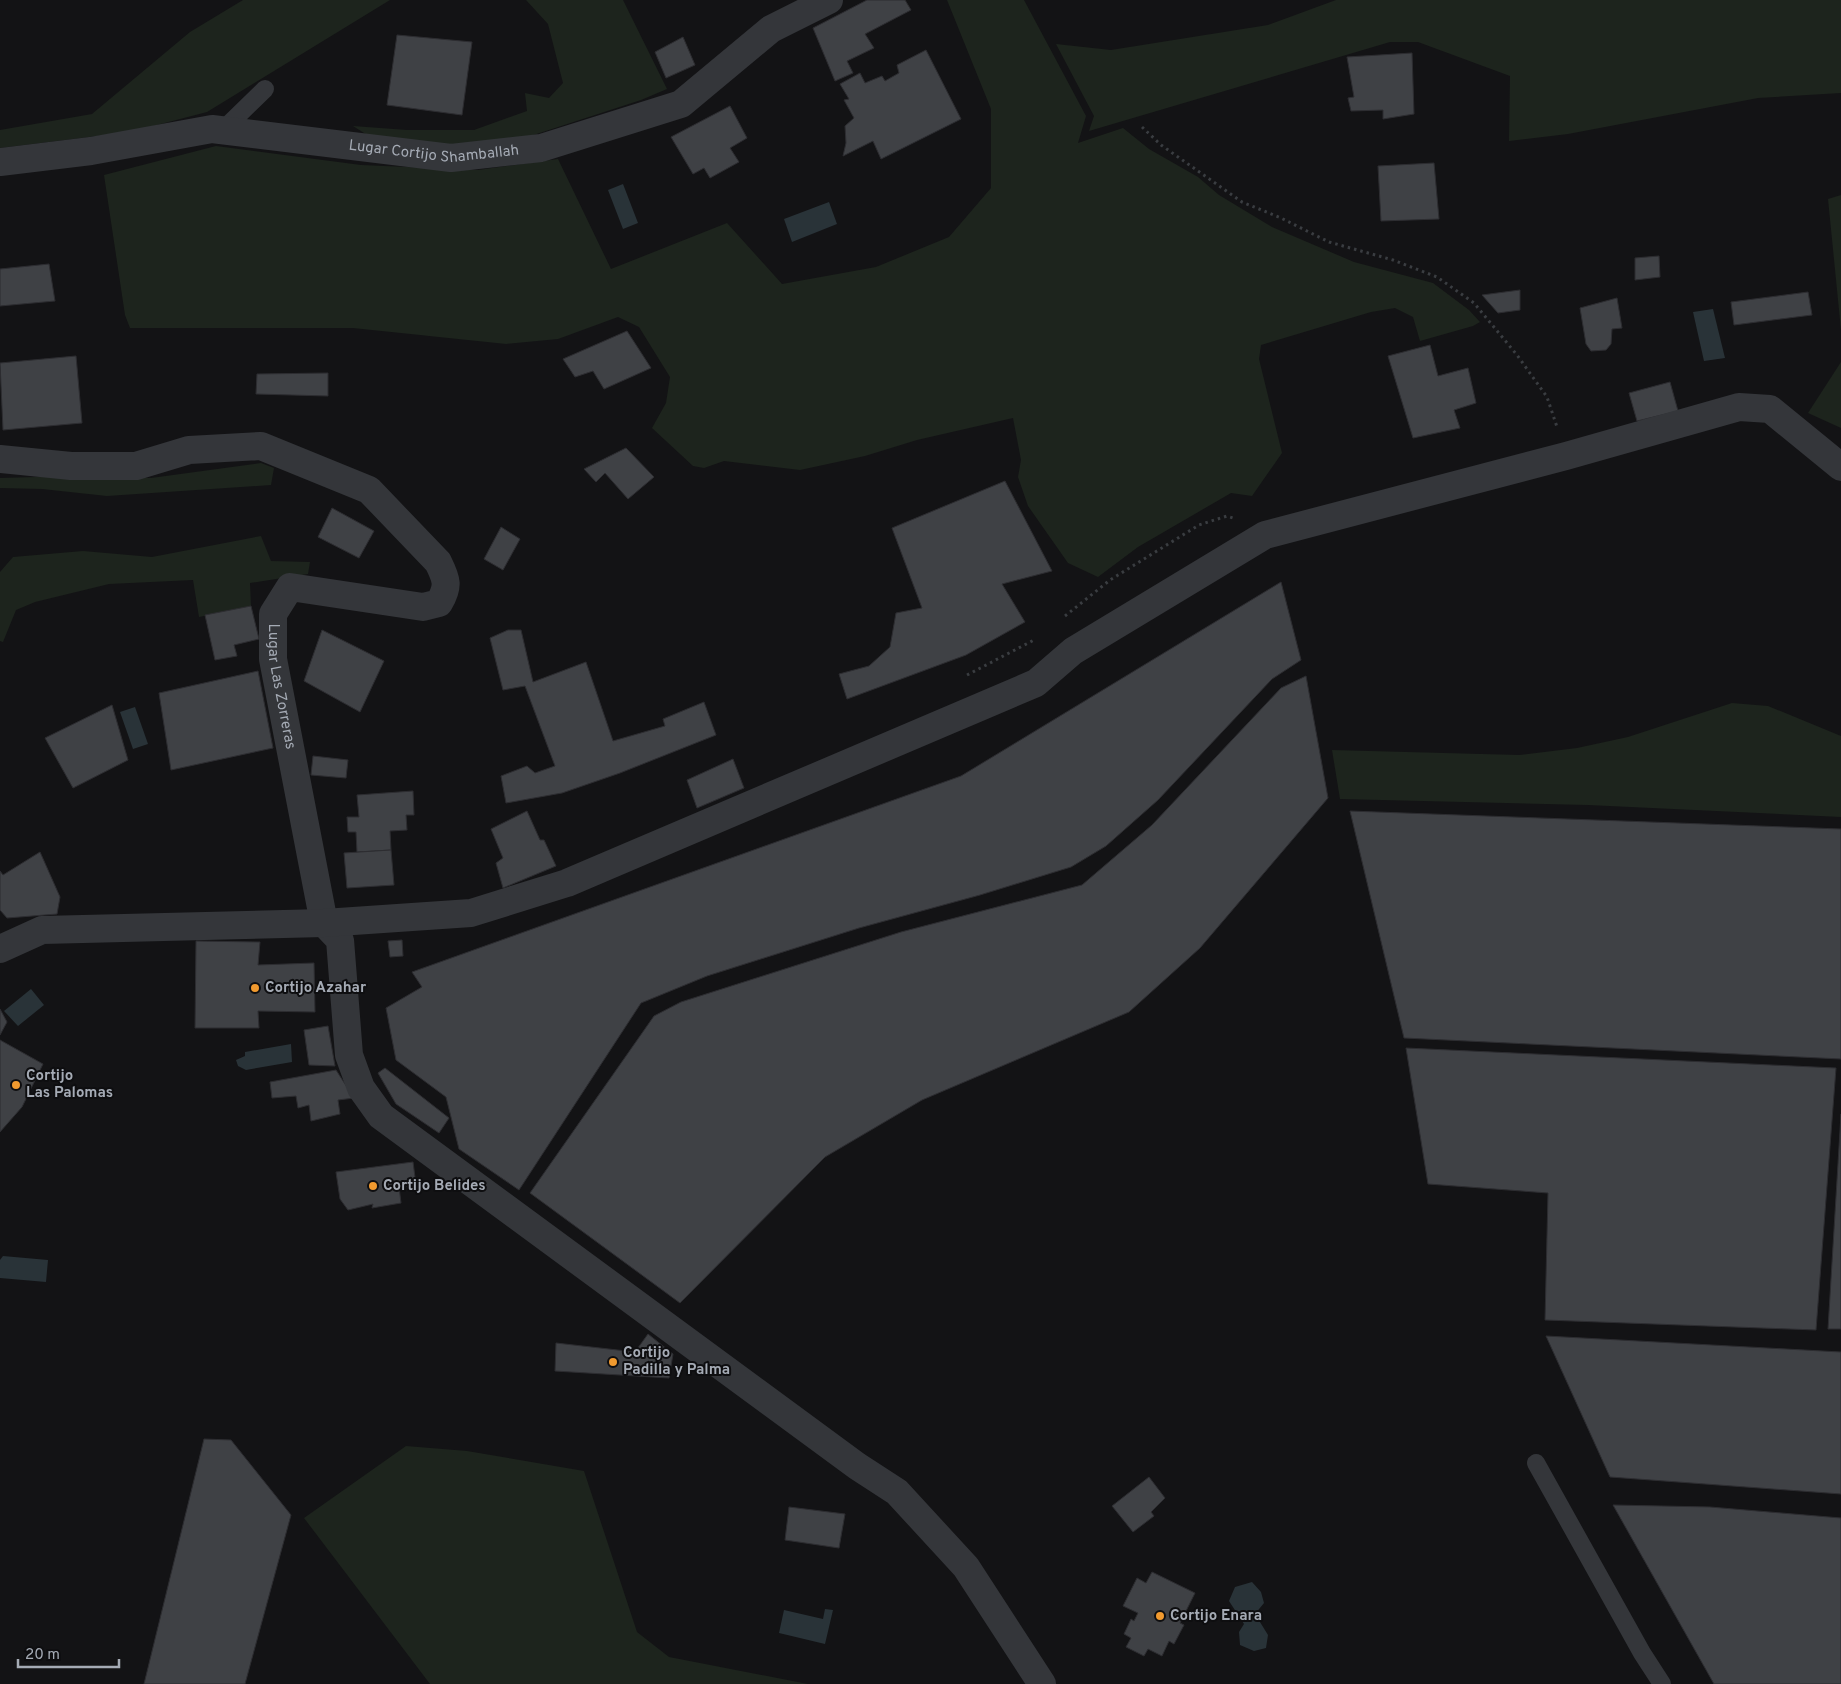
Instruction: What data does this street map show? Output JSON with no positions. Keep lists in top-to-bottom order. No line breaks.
{"streets":{"street":["Lugar Cortijo Shamballah","Lugar Las Zorreras"]},"places":["Cortijo Azahar","Cortijo Las Palomas","Cortijo Belides","Cortijo Padilla y Palma","Cortijo Enara"],"scale_bar":"20 m"}
